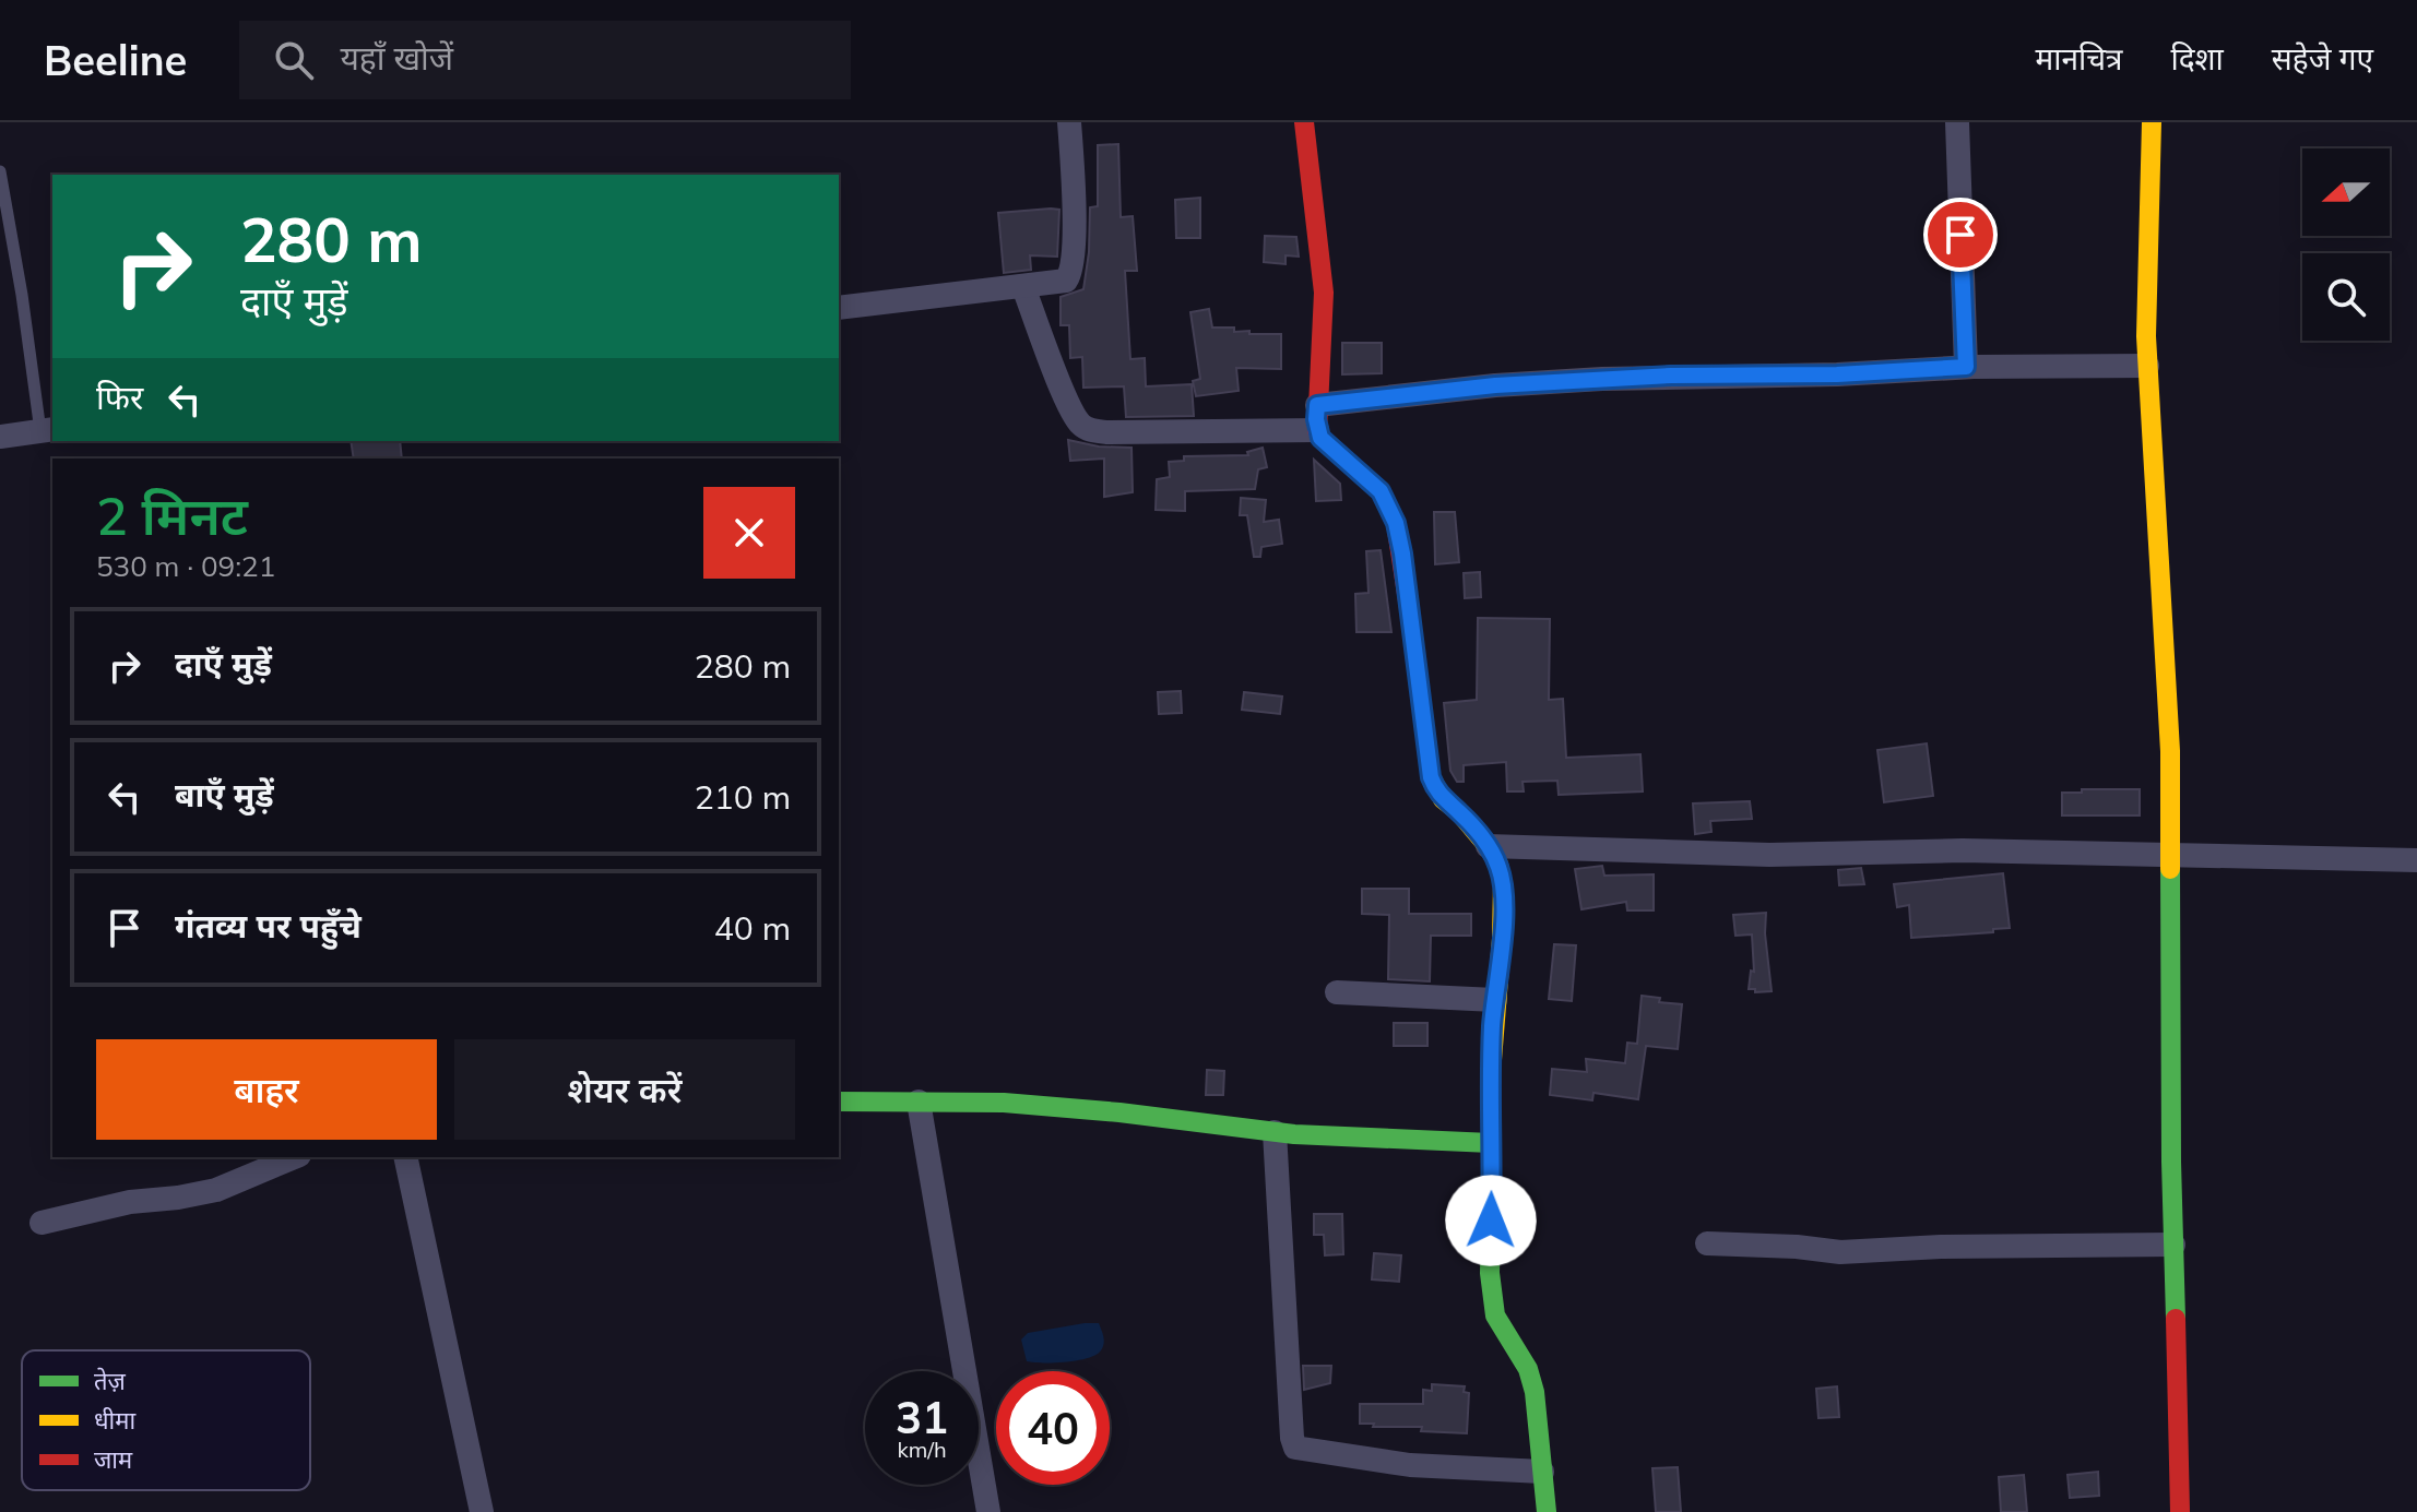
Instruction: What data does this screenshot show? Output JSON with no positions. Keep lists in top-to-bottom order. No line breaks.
{"legend":["तेज़","धीमा","जाम"],"north":"left","page":{"header":"Beeline","search":"यहाँ खोजें","nav":["मानचित्र","दिशा","सहेजे गए"],"turn":["280 m","दाएँ मुड़ें"],"then":"फिर","heading":["2 मिनट","530 m · 09:21"],"list":[{"name":"दाएँ मुड़ें","value":"280 m"},{"name":"बाएँ मुड़ें","value":"210 m"},{"name":"गंतव्य पर पहुँचे","value":"40 m"}],"buttons":["बाहर","शेयर करें"],"speed":"31 km/h","limit":"40"}}
